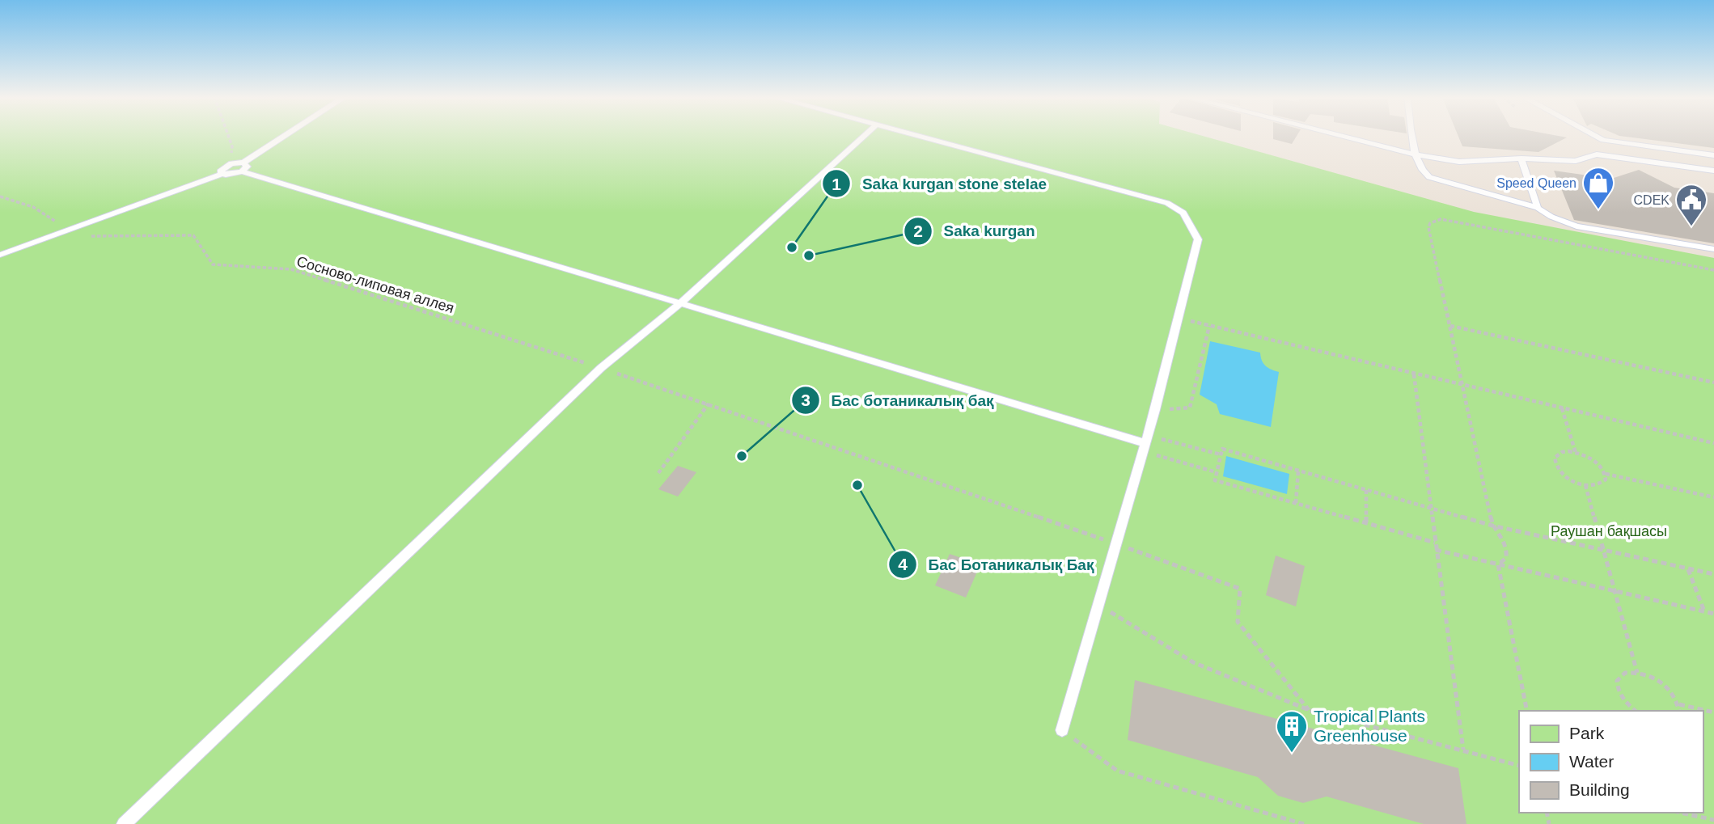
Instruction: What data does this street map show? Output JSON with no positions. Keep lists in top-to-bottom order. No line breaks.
{"streets":{"path":["Сосново-липовая аллея"]},"parks":["Раушан бақшасы"],"places":{"shop":["Speed Queen"],"public building":["CDEK"],"other":["Saka kurgan stone stelae","Saka kurgan","Бас ботаникалық бақ","Бас Ботаникалық Бақ"],"building":["Tropical Plants Greenhouse"]},"legend":["Park","Water","Building"]}
